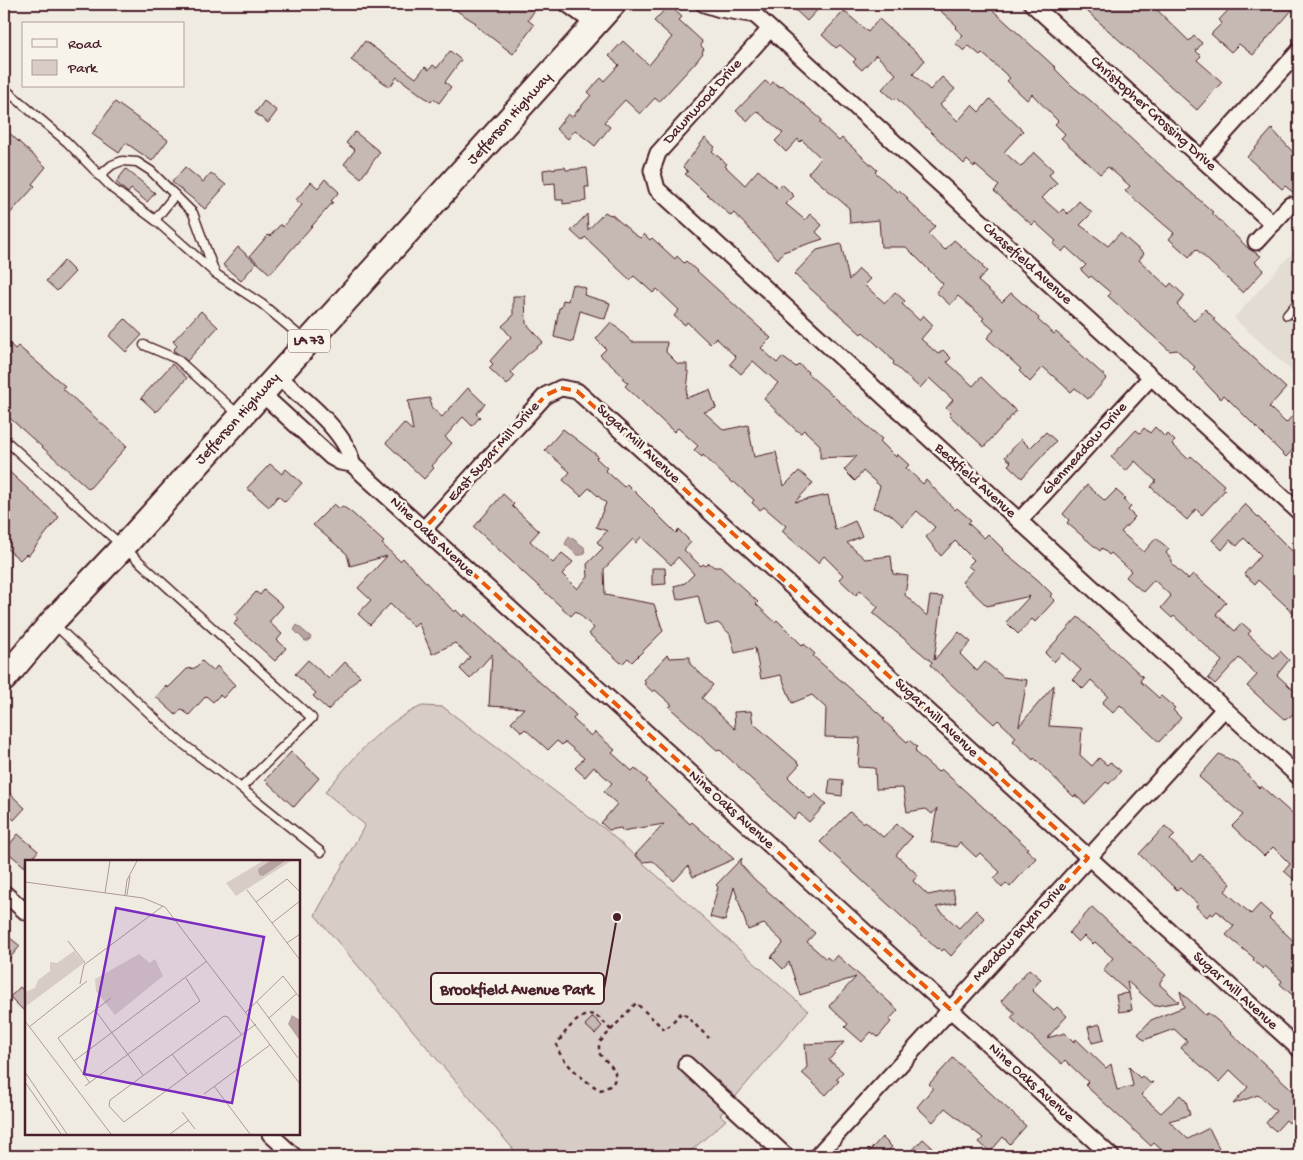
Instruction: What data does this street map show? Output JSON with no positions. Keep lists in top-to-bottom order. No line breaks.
{"streets":{"main road":["Jefferson Highway","LA 73"],"street":["Dawnwood Drive","Christopher Crossing Drive","Chasefield Avenue","Sugar Mill Avenue","Glenmeadow Drive","East Sugar Mill Drive","Beckfield Avenue","Nine Oaks Avenue","Meadow Bryan Drive"]},"crossings":[["Dawnwood Drive","Chasefield Avenue"],["Dawnwood Drive","Beckfield Avenue"],["Jefferson Highway","Nine Oaks Avenue"],["Chasefield Avenue","Glenmeadow Drive"],["Sugar Mill Avenue","East Sugar Mill Drive"],["Sugar Mill Avenue","Meadow Bryan Drive"],["Glenmeadow Drive","Beckfield Avenue"],["East Sugar Mill Drive","Nine Oaks Avenue"],["Beckfield Avenue","Meadow Bryan Drive"],["Nine Oaks Avenue","Meadow Bryan Drive"]],"places":["Brookfield Avenue Park"],"legend":["Road","Park"]}
